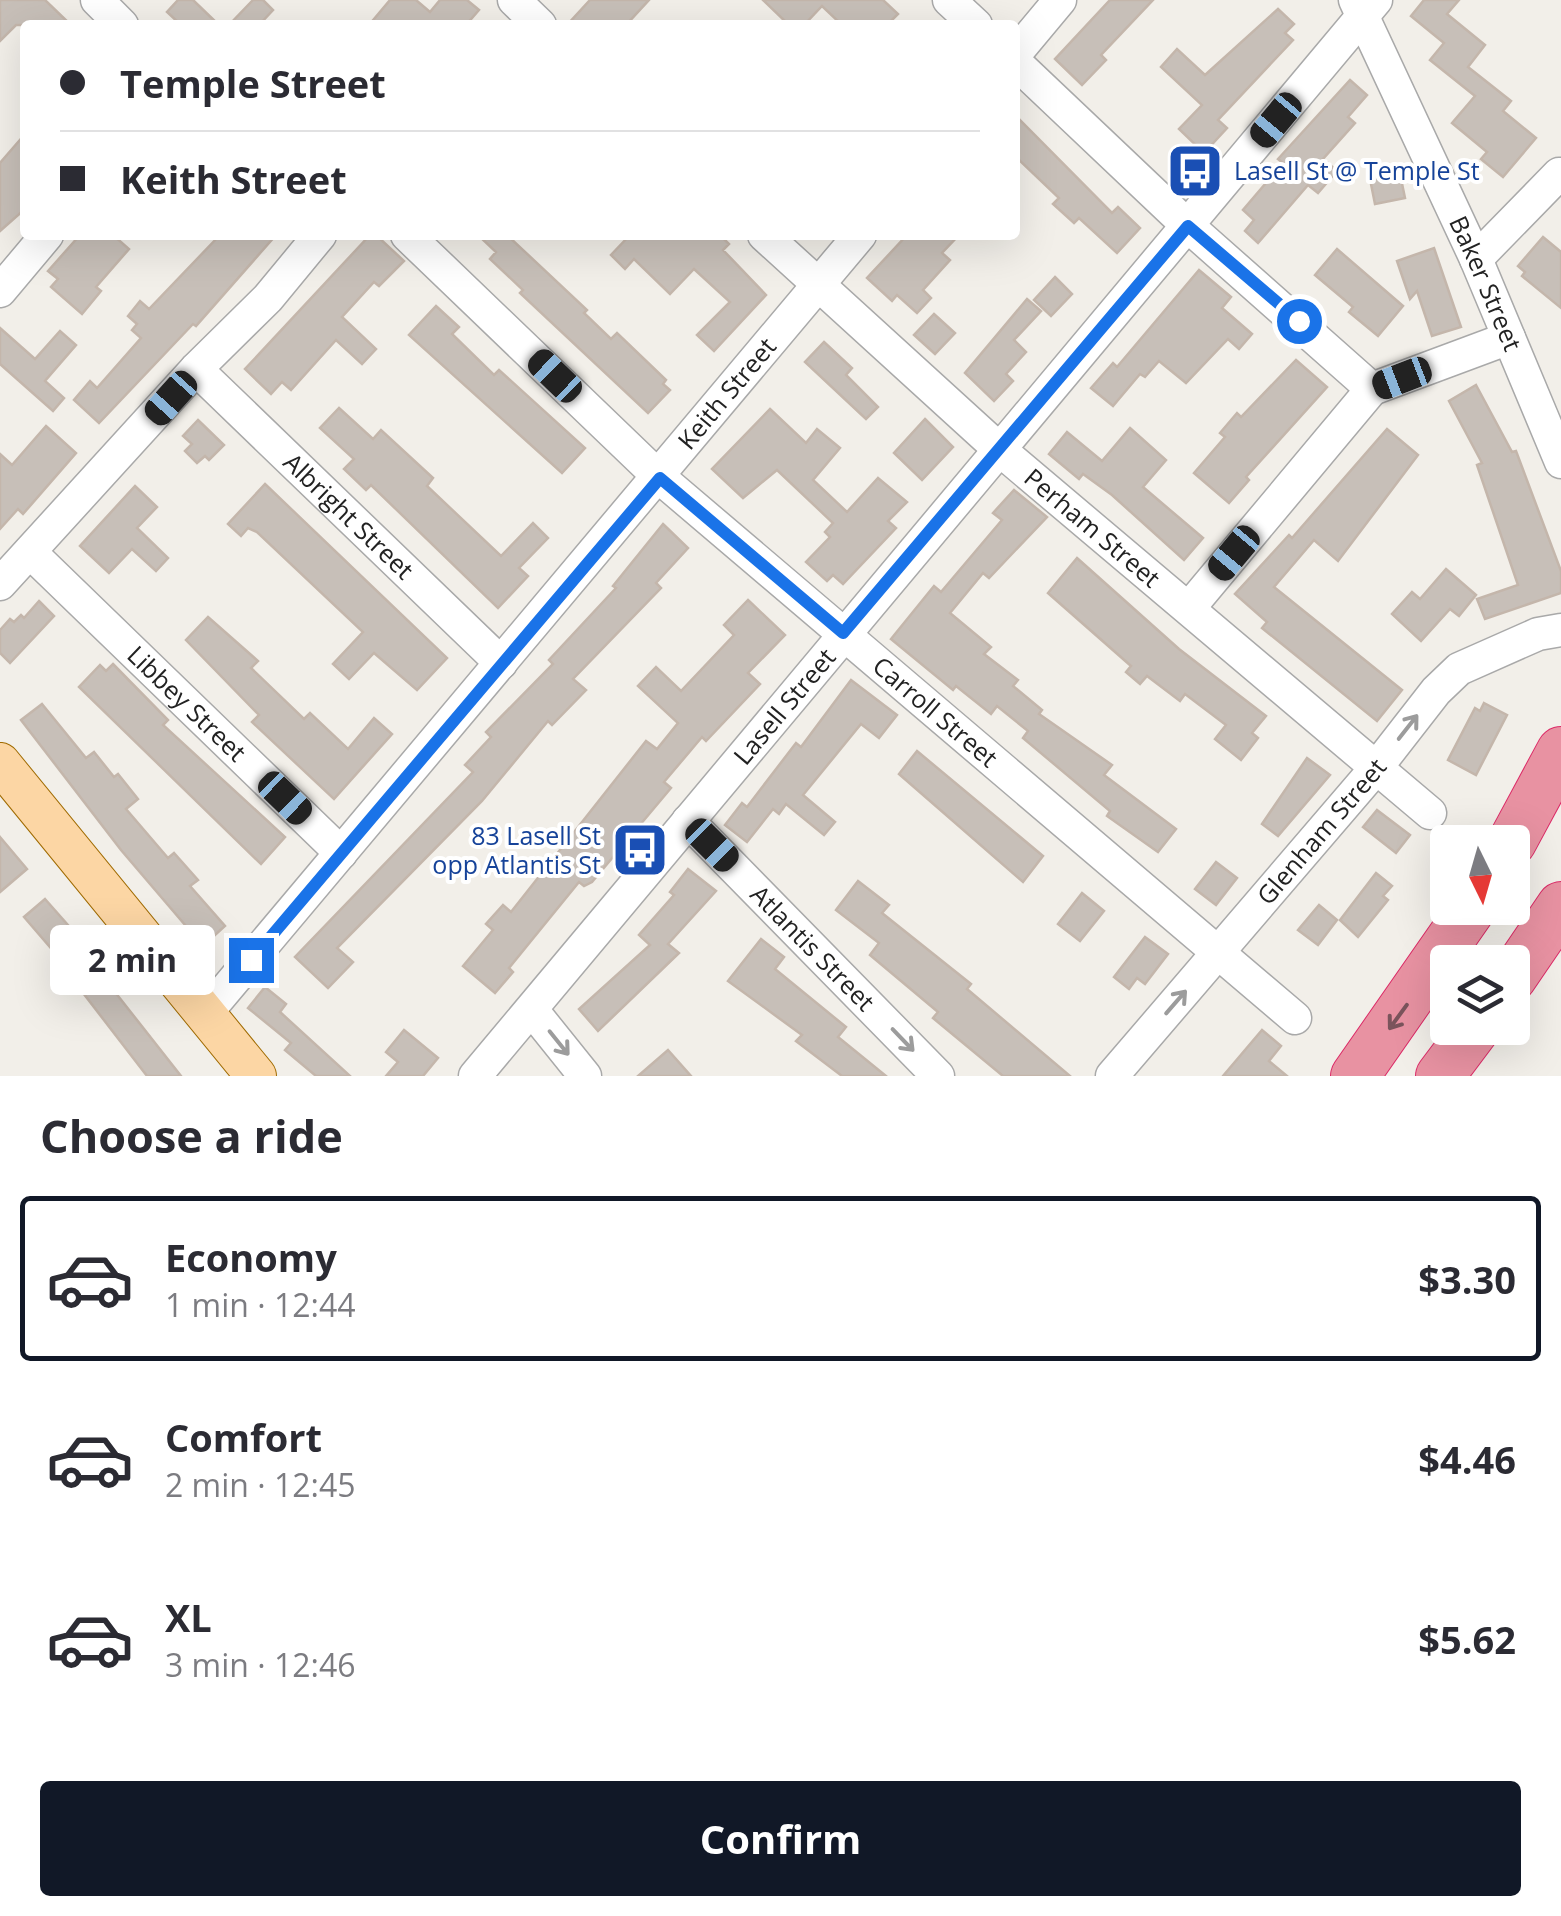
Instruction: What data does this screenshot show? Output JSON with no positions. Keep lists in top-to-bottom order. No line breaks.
{"streets":{"street":["Baker Street","Keith Street","Albright Street","Perham Street","Libbey Street","Lasell Street","Carroll Street","Glenham Street","Atlantis Street"]},"crossings":[["Baker Street","Lasell Street"],["Keith Street","Albright Street"],["Keith Street","Perham Street"],["Keith Street","Libbey Street"],["Keith Street","Carroll Street"],["Perham Street","Lasell Street"],["Perham Street","Glenham Street"],["Lasell Street","Carroll Street"],["Lasell Street","Atlantis Street"],["Carroll Street","Glenham Street"]],"one_way":["Atlantis Street"],"places":{"bus stop":["Lasell St @ Temple St","83 Lasell St opp Atlantis St"]},"north":"bottom","page":{"banner":["Temple Street","Keith Street"],"bubble":"2 min","heading":"Choose a ride","list":[{"name":"Economy","note":"1 min · 12:44","value":"$3.30"},{"name":"Comfort","note":"2 min · 12:45","value":"$4.46"},{"name":"XL","note":"3 min · 12:46","value":"$5.62"}],"buttons":"Confirm"}}
